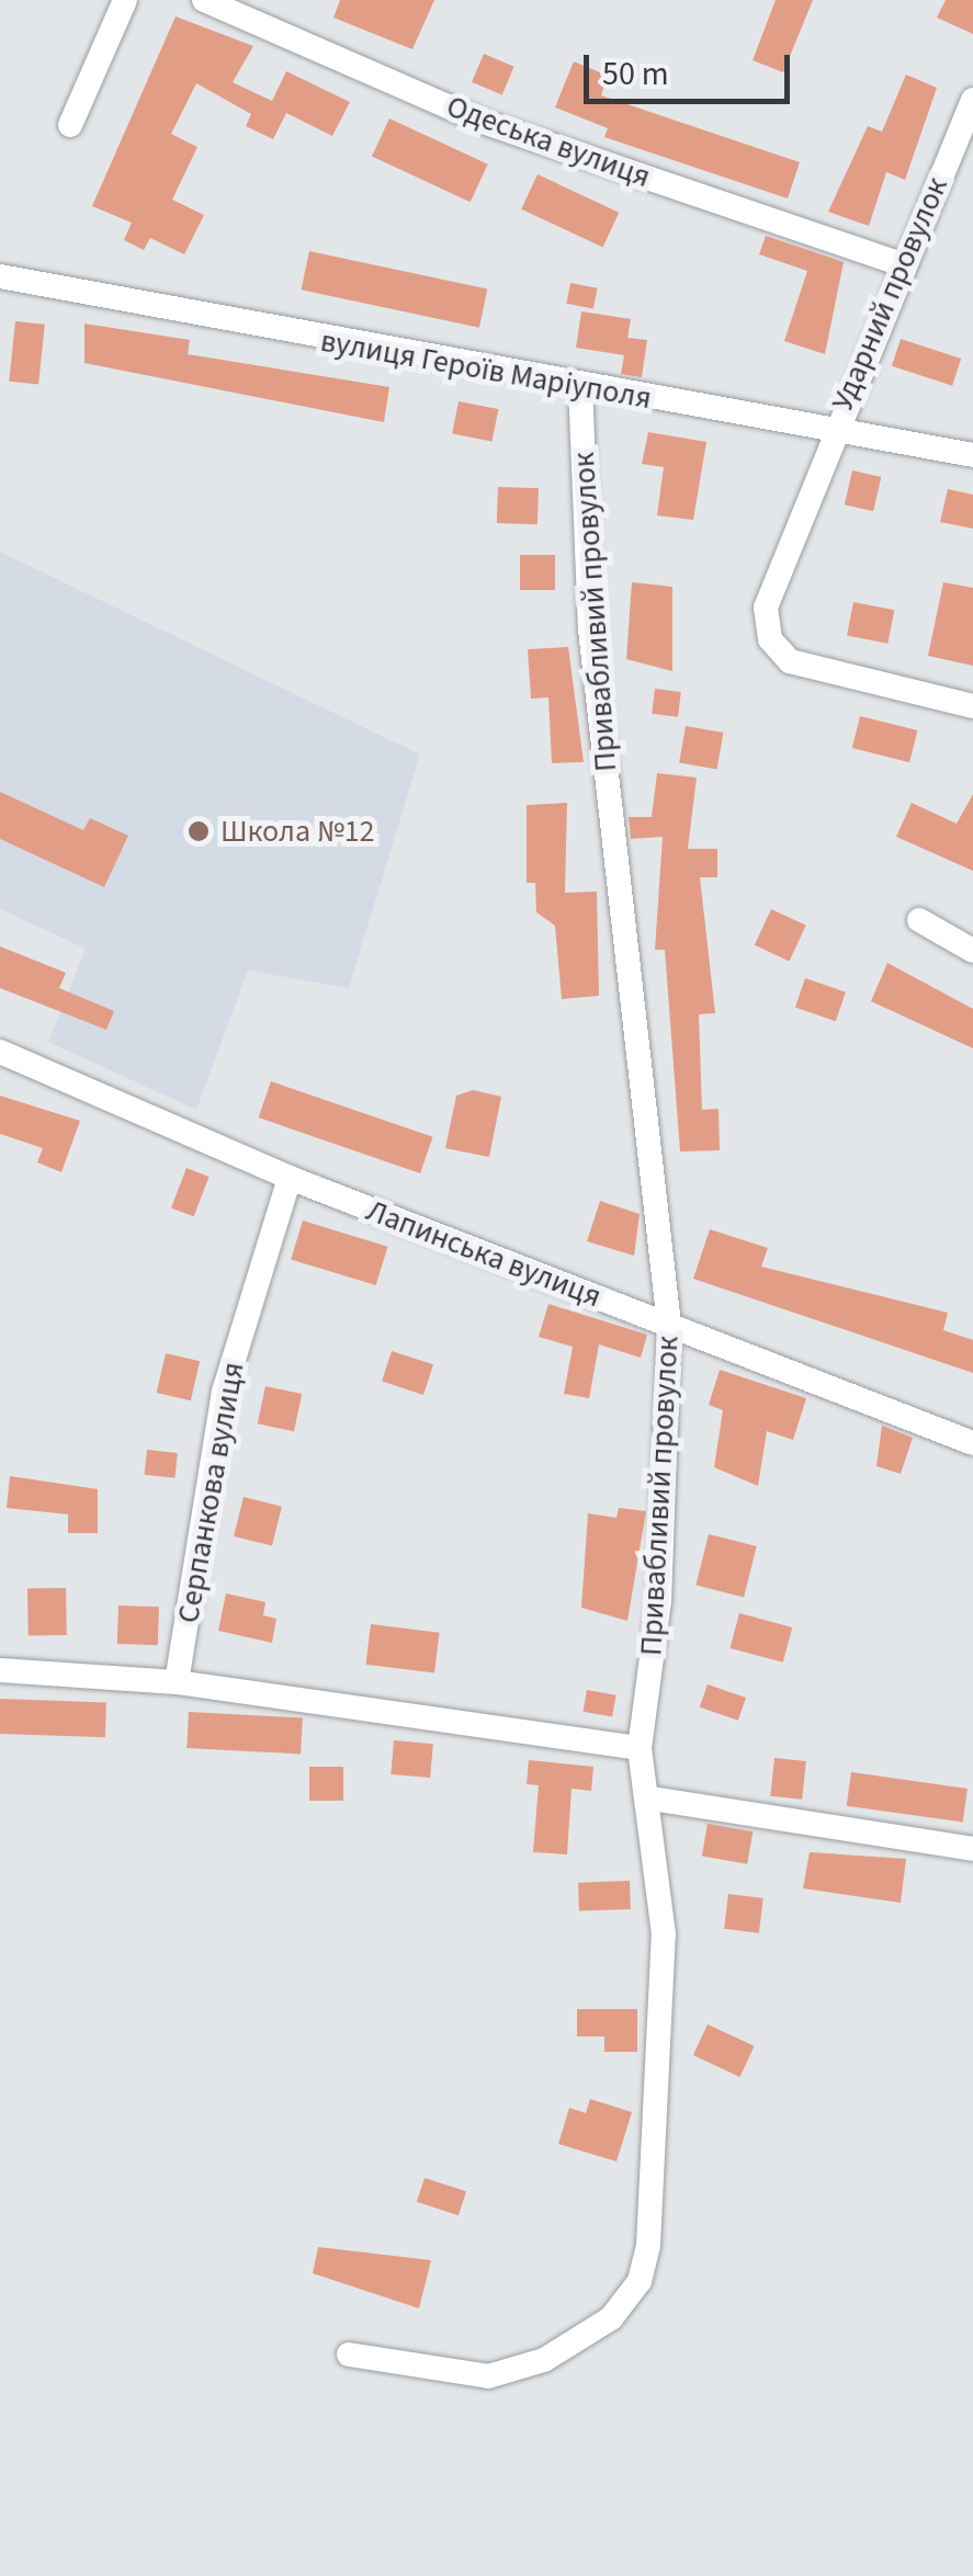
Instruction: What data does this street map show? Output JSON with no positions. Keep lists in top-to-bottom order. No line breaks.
{"streets":{"street":["Одеська вулиця","Ударний провулок","вулиця Героїв Маріуполя","Привабливий провулок","Лапинська вулиця","Серпанкова вулиця"]},"crossings":[["Одеська вулиця","Ударний провулок"],["Ударний провулок","вулиця Героїв Маріуполя"],["вулиця Героїв Маріуполя","Привабливий провулок"],["Привабливий провулок","Лапинська вулиця"],["Лапинська вулиця","Серпанкова вулиця"]],"places":["Школа №12"],"scale_bar":"50 m"}
